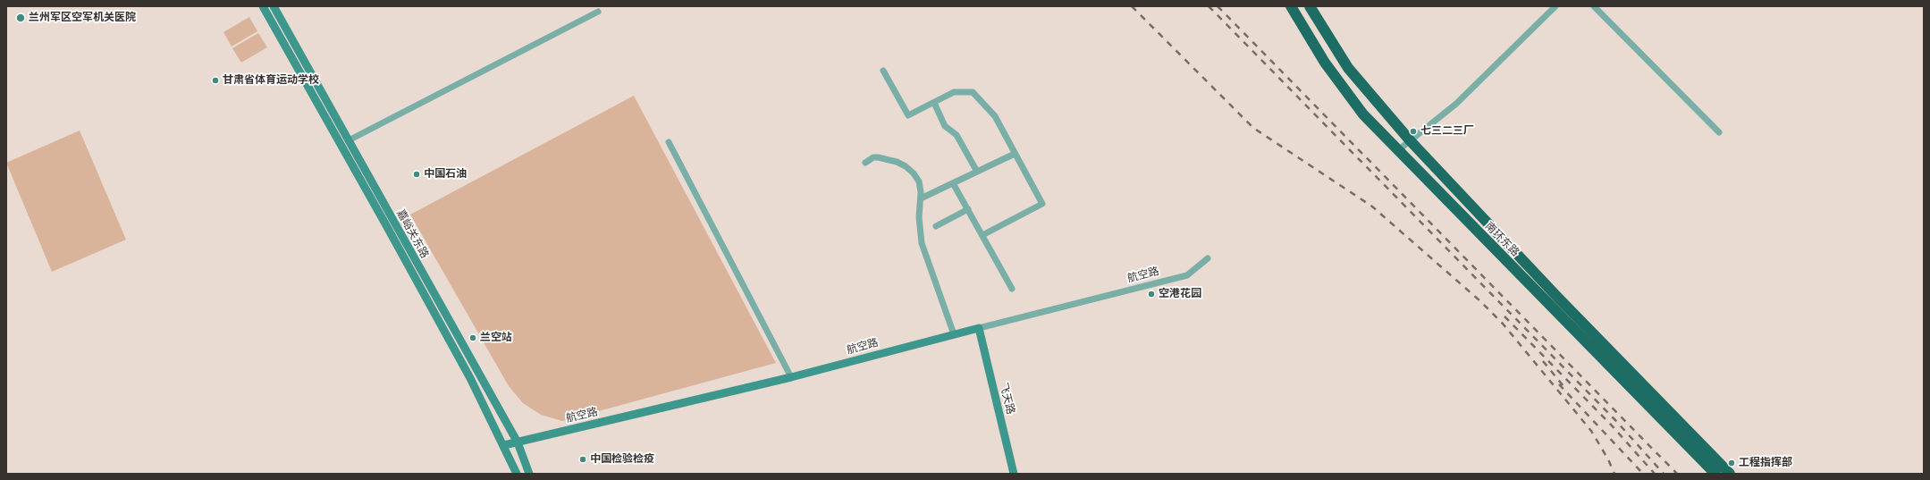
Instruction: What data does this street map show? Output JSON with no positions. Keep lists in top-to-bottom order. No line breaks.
{"streets":{"highway":["南环东路"],"main road":["嘉峪关东路","航空路","飞天路"]},"crossings":[["嘉峪关东路","航空路"],["航空路","飞天路"]],"places":["兰州军区空军机关医院","甘肃省体育运动学校","七三二三厂","中国石油","空港花园","兰空站","中国检验检疫","工程指挥部"]}
